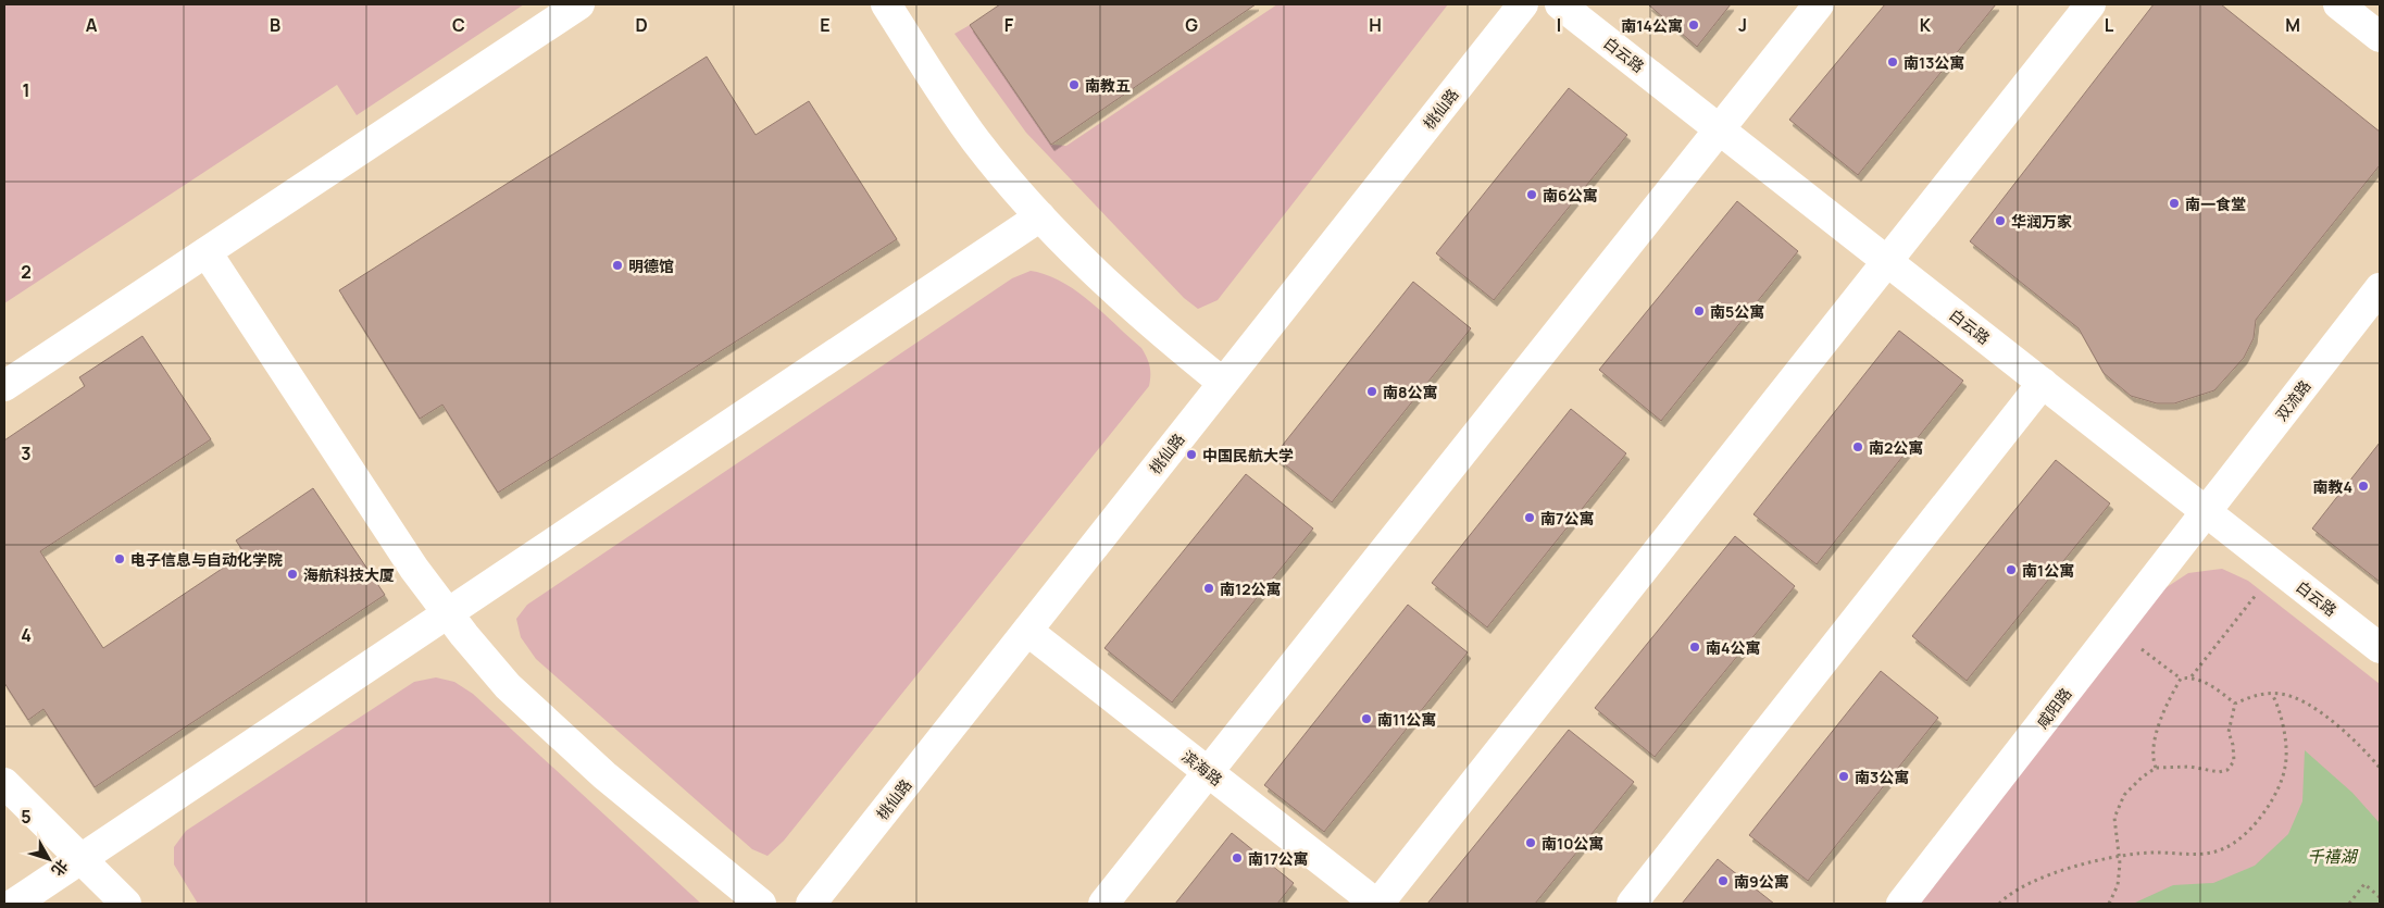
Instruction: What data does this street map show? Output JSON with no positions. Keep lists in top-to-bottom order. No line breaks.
{"streets":{"street":["白云路","桃仙路","双流路","咸阳路","滨海路"]},"crossings":[["白云路","双流路"],["白云路","咸阳路"],["桃仙路","滨海路"],["双流路","咸阳路"]],"water":["千禧湖"],"places":["南14公寓","南13公寓","南教五","南6公寓","南一食堂","华润万家","明德馆","南5公寓","南8公寓","南2公寓","中国民航大学","南教4","南7公寓","电子信息与自动化学院","南1公寓","海航科技大厦","南12公寓","南4公寓","南11公寓","南3公寓","南10公寓","南17公寓","南9公寓"],"north":"bottom right","grid":{"columns":["A","B","C","D","E","F","G","H","I","J","K","L","M"],"rows":["1","2","3","4","5"]}}
